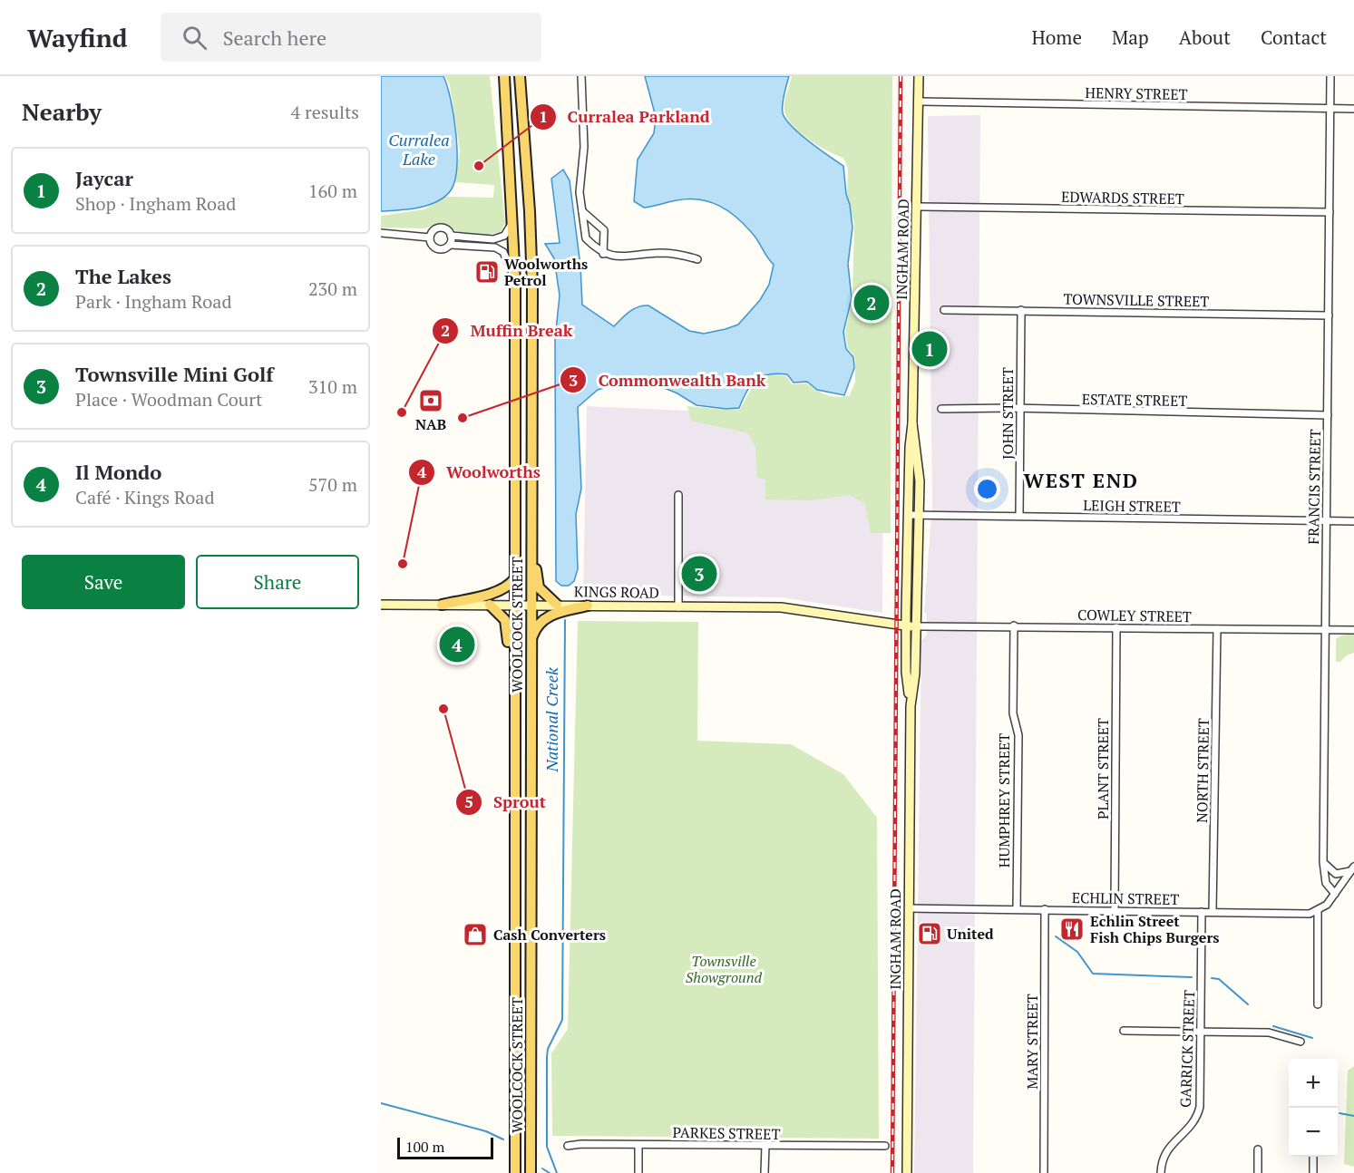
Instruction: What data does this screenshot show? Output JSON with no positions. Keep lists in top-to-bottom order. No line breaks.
{"streets":{"main road":["INGHAM ROAD","KINGS ROAD","WOOLCOCK STREET"],"street":["HENRY STREET","EDWARDS STREET","TOWNSVILLE STREET","ESTATE STREET","JOHN STREET","FRANCIS STREET","LEIGH STREET","COWLEY STREET","PLANT STREET","NORTH STREET","HUMPHREY STREET","ECHLIN STREET","MARY STREET","GARRICK STREET","PARKES STREET"]},"crossings":[["HENRY STREET","INGHAM ROAD"],["HENRY STREET","FRANCIS STREET"],["EDWARDS STREET","INGHAM ROAD"],["EDWARDS STREET","FRANCIS STREET"],["INGHAM ROAD","LEIGH STREET"],["INGHAM ROAD","KINGS ROAD"],["INGHAM ROAD","COWLEY STREET"],["INGHAM ROAD","ECHLIN STREET"],["TOWNSVILLE STREET","JOHN STREET"],["TOWNSVILLE STREET","FRANCIS STREET"],["ESTATE STREET","JOHN STREET"],["ESTATE STREET","FRANCIS STREET"],["JOHN STREET","LEIGH STREET"],["FRANCIS STREET","LEIGH STREET"],["FRANCIS STREET","COWLEY STREET"],["KINGS ROAD","COWLEY STREET"],["KINGS ROAD","WOOLCOCK STREET"],["COWLEY STREET","PLANT STREET"],["COWLEY STREET","NORTH STREET"],["COWLEY STREET","HUMPHREY STREET"],["PLANT STREET","ECHLIN STREET"],["NORTH STREET","ECHLIN STREET"],["HUMPHREY STREET","ECHLIN STREET"],["ECHLIN STREET","MARY STREET"],["ECHLIN STREET","GARRICK STREET"]],"districts":["WEST END"],"water":["Curralea Lake","National Creek"],"parks":["Townsville Showground"],"places":{"other":["Curralea Parkland","Muffin Break","Commonwealth Bank","Woolworths","Sprout"],"fuel station":["Woolworths Petrol","United"],"bank":["NAB"],"restaurant":["Echlin Street Fish Chips Burgers"],"shop":["Cash Converters"]},"scale_bar":"100 m","page":{"header":"Wayfind","search":"Search here","nav":["Home","Map","About","Contact"],"heading":["Nearby","4 results"],"list":[{"mark":"1","name":"Jaycar","note":"Shop · Ingham Road","value":"160 m"},{"mark":"2","name":"The Lakes","note":"Park · Ingham Road","value":"230 m"},{"mark":"3","name":"Townsville Mini Golf","note":"Place · Woodman Court","value":"310 m"},{"mark":"4","name":"Il Mondo","note":"Café · Kings Road","value":"570 m"}],"pins":["2","1","3","4"],"buttons":["Save","Share"],"map_buttons":["+","−"],"scale":"100 m"}}
